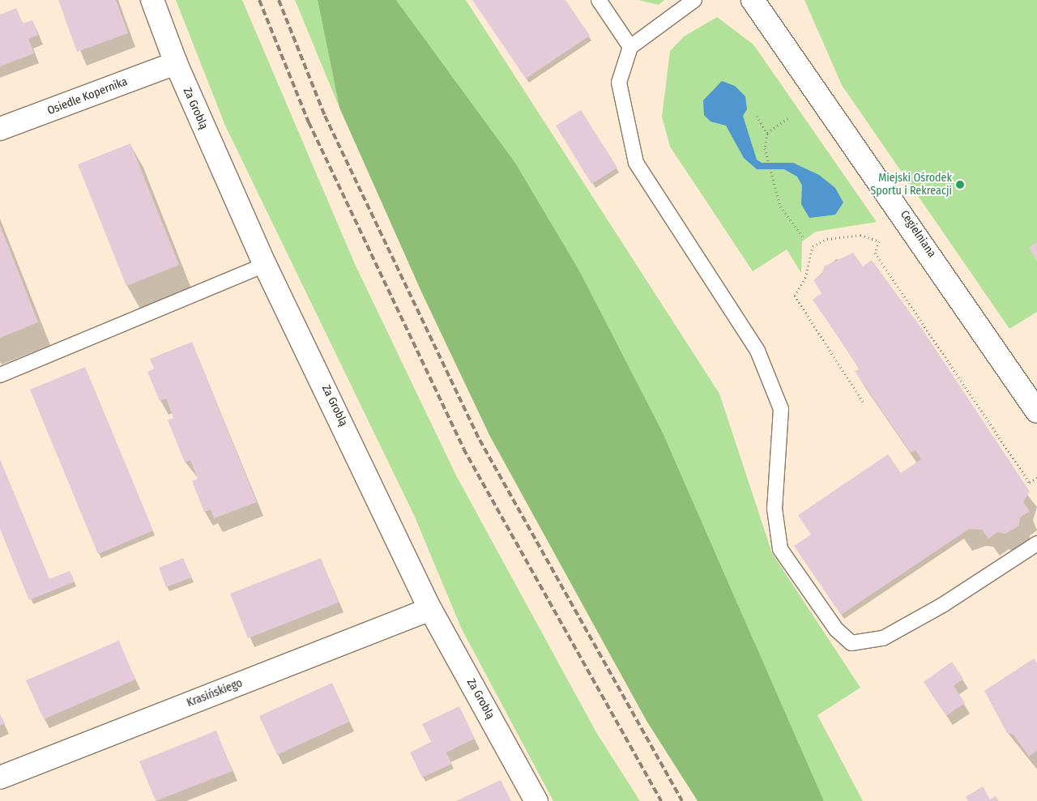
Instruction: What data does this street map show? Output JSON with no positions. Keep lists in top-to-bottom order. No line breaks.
{"streets":{"street":["Osiedle Kopernika","Za Groblą","Cegielniana","Krasińskiego"]},"crossings":[["Osiedle Kopernika","Za Groblą"],["Za Groblą","Krasińskiego"]],"places":["Miejski Ośrodek Sportu i Rekreacji"]}
